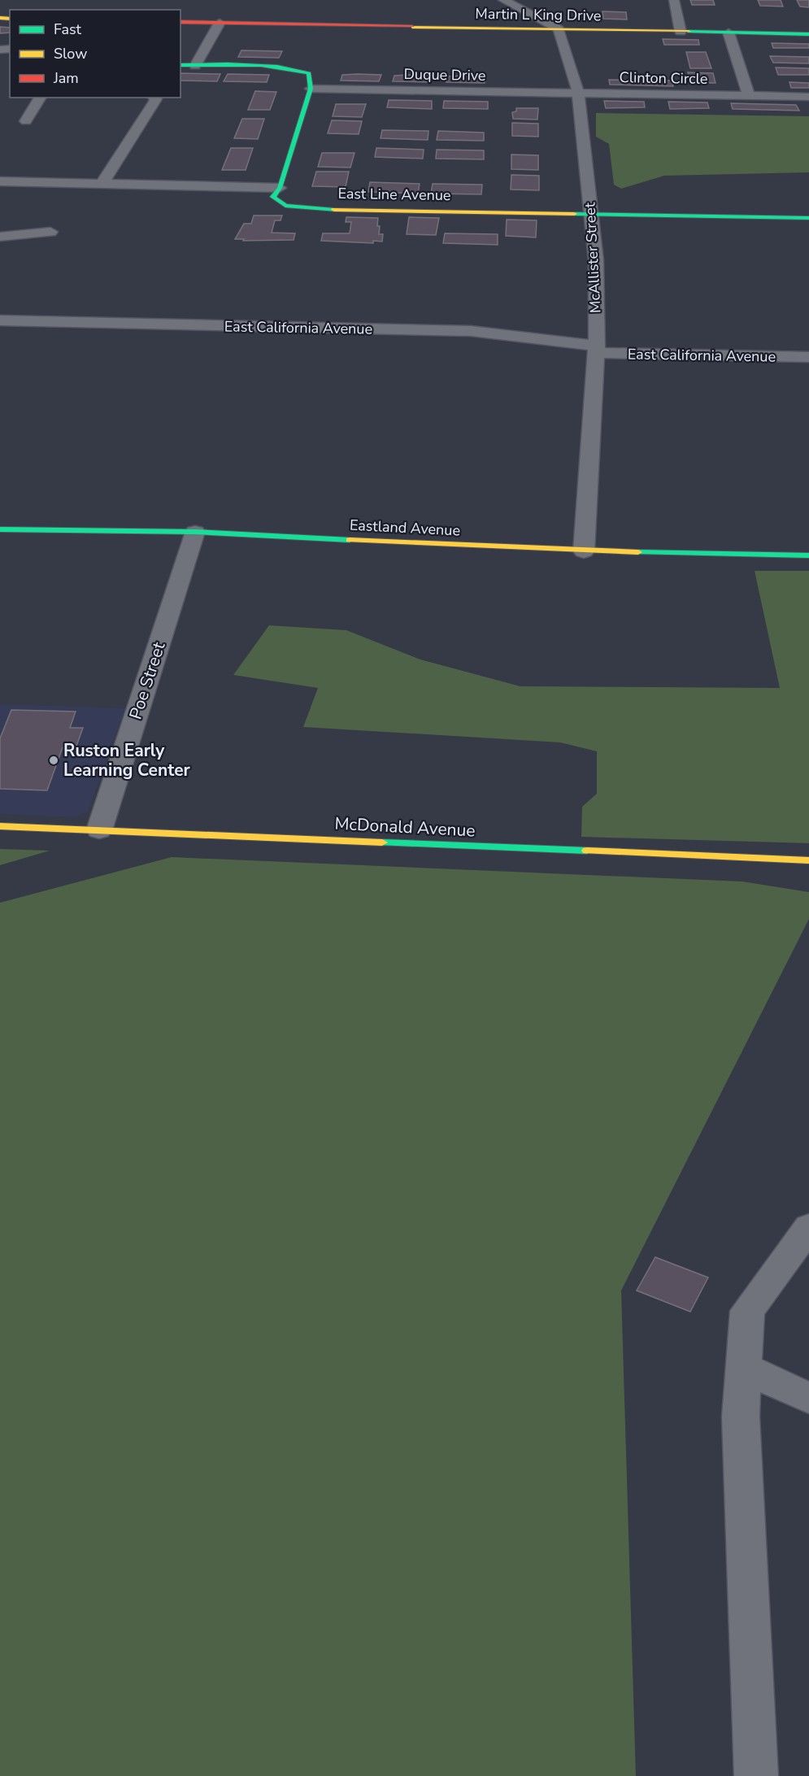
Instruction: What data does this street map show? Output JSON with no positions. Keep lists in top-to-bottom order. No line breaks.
{"streets":{"street":["Martin L King Drive","Duque Drive","Clinton Circle","East Line Avenue","McAllister Street","East California Avenue","Eastland Avenue","Poe Street","McDonald Avenue"]},"crossings":[["Martin L King Drive","McAllister Street"],["Duque Drive","Clinton Circle"],["Duque Drive","McAllister Street"],["Clinton Circle","McAllister Street"],["East Line Avenue","McAllister Street"],["McAllister Street","East California Avenue"],["McAllister Street","Eastland Avenue"],["Eastland Avenue","Poe Street"],["Poe Street","McDonald Avenue"]],"places":["Ruston Early Learning Center"],"legend":["Fast","Slow","Jam"]}
